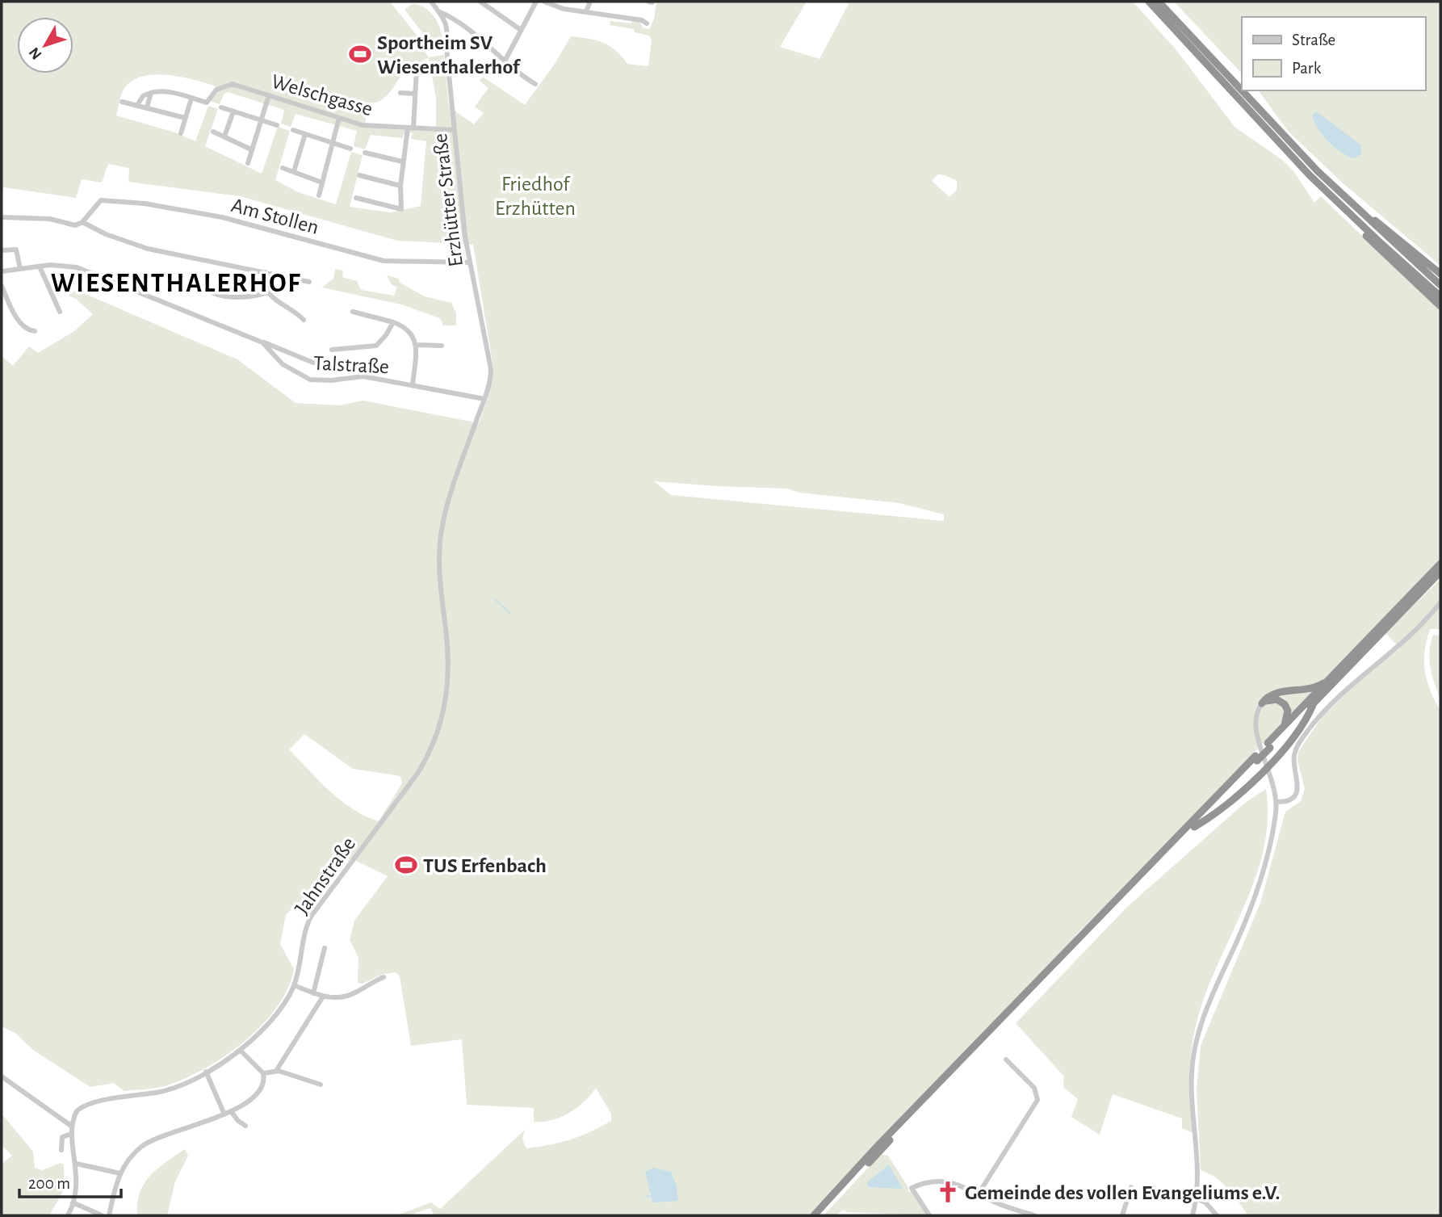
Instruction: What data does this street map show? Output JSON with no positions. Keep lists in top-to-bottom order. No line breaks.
{"streets":{"street":["Welschgasse","Erzhütter Straße","Am Stollen","Talstraße","Jahnstraße"]},"crossings":[["Welschgasse","Erzhütter Straße"],["Erzhütter Straße","Am Stollen"],["Erzhütter Straße","Talstraße"],["Erzhütter Straße","Jahnstraße"]],"districts":["WIESENTHALERHOF"],"parks":["Friedhof Erzhütten"],"places":{"sports":["Sportheim SV Wiesenthalerhof","TUS Erfenbach"],"church":["Gemeinde des vollen Evangeliums e.V."]},"legend":["Straße","Park"],"scale_bar":"200 m","north":"bottom left"}
